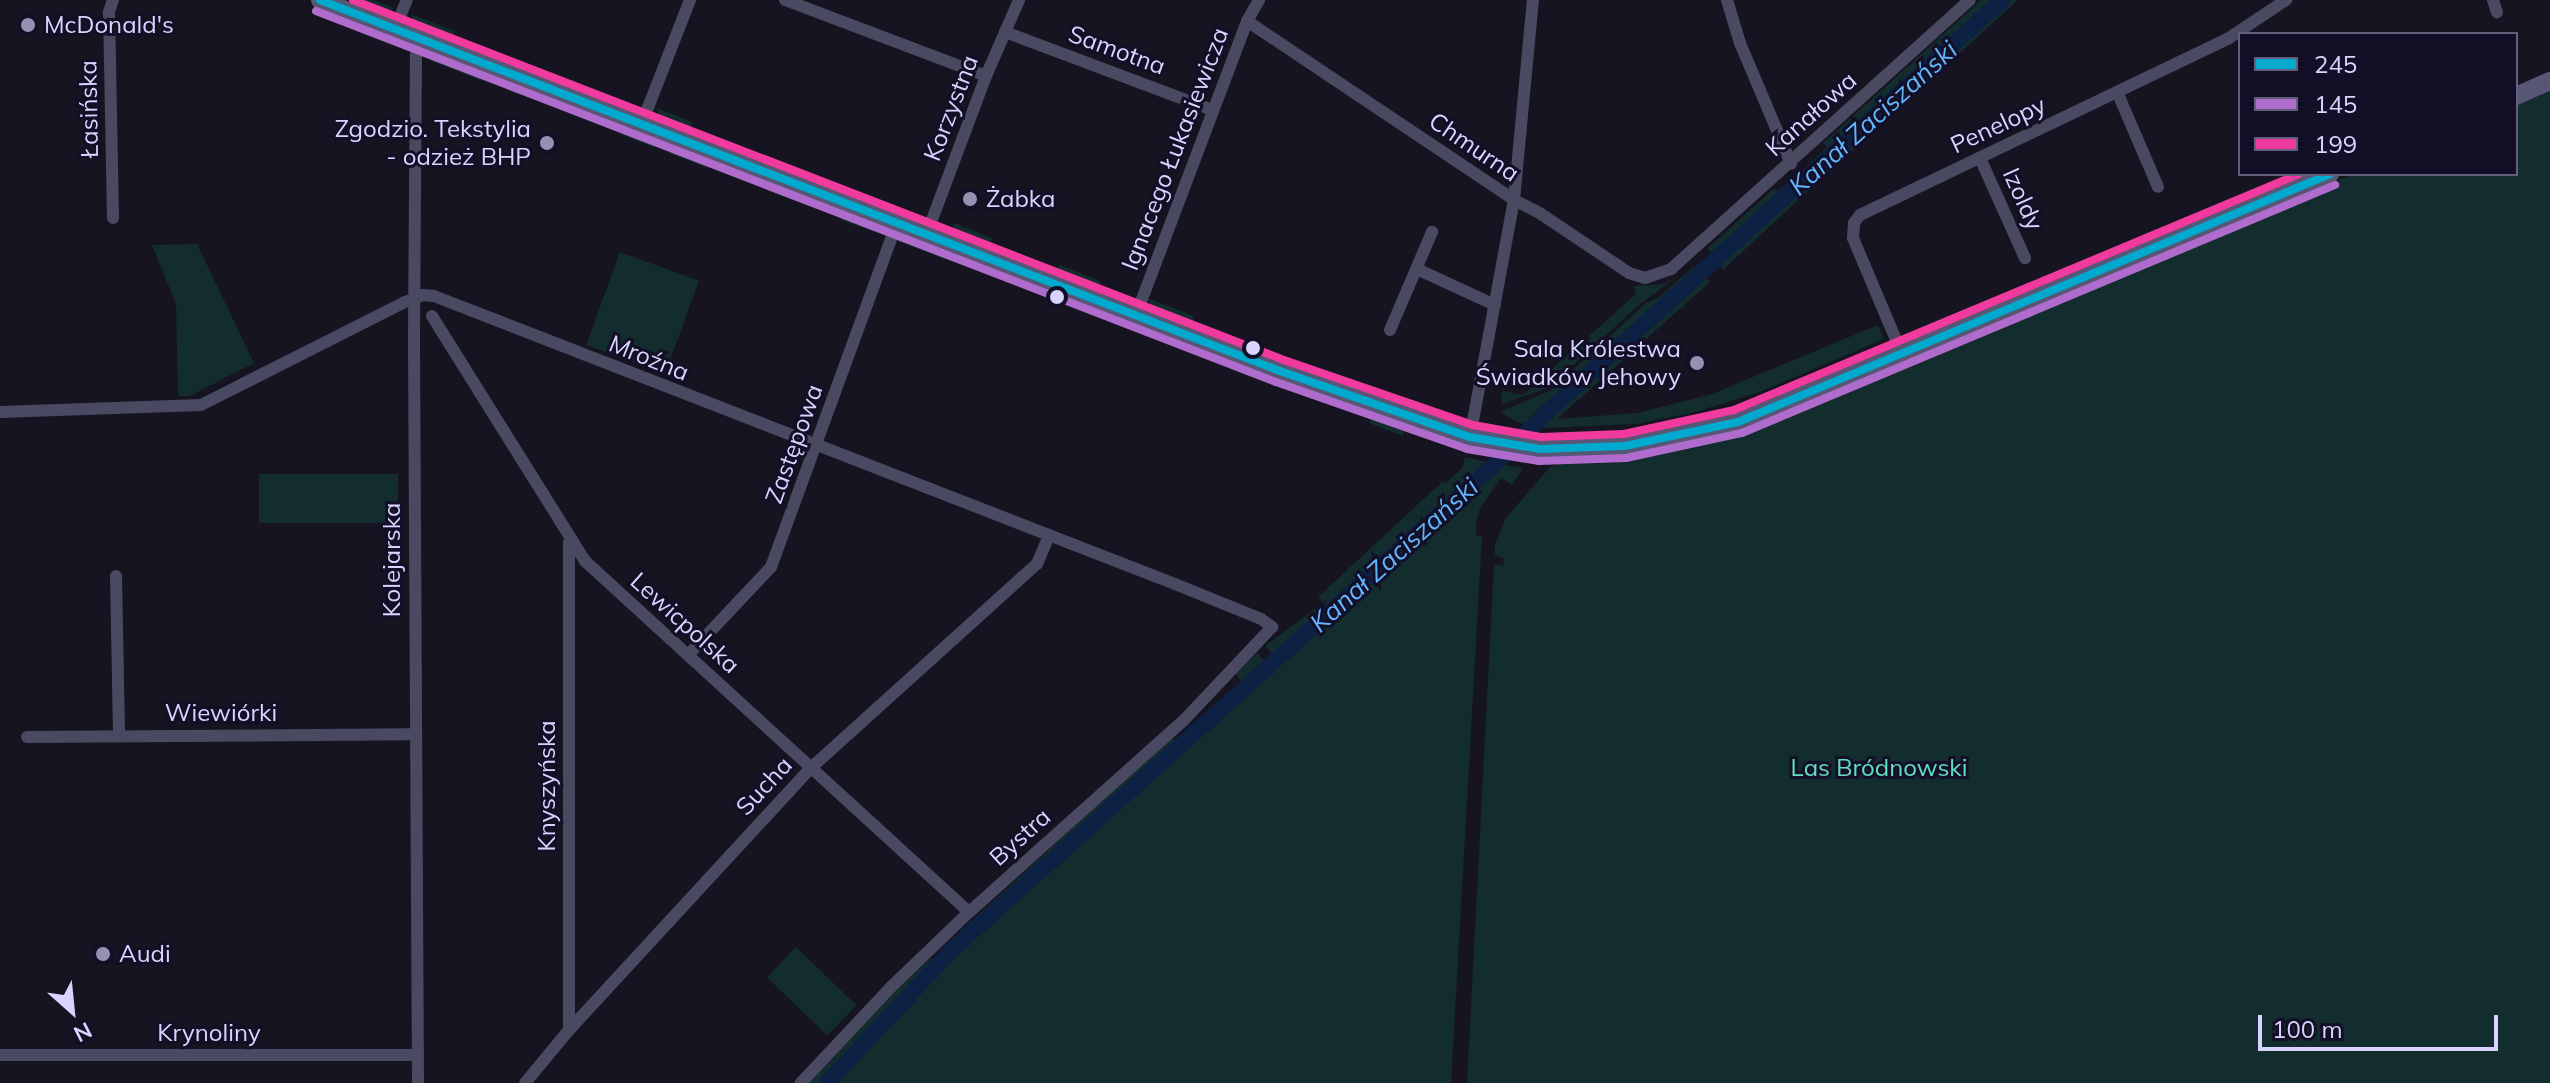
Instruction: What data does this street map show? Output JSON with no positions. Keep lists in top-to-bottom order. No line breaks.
{"streets":{"street":["Samotna","Korzystna","Łasińska","Kanałowa","Penelopy","Chmurna","Ignacego Łukasiewicza","Izoldy","Mroźna","Zastępowa","Kolejarska","Lewicpolska","Wiewiórki","Knyszyńska","Sucha","Bystra","Krynoliny"]},"crossings":[["Samotna","Korzystna"],["Samotna","Ignacego Łukasiewicza"],["Kanałowa","Chmurna"],["Penelopy","Izoldy"],["Chmurna","Ignacego Łukasiewicza"],["Mroźna","Zastępowa"],["Mroźna","Kolejarska"],["Mroźna","Sucha"],["Mroźna","Bystra"],["Zastępowa","Lewicpolska"],["Kolejarska","Wiewiórki"],["Kolejarska","Krynoliny"],["Lewicpolska","Knyszyńska"],["Lewicpolska","Sucha"],["Lewicpolska","Bystra"],["Knyszyńska","Sucha"]],"water":["Kanał Zaciszański"],"parks":["Las Bródnowski"],"places":["McDonald's","Zgodzio. Tekstylia - odzież BHP","Żabka","Sala Królestwa Świadków Jehowy","Audi"],"lines":["transit line 245","transit line 199","transit line 145"],"legend":["245","145","199"],"scale_bar":"100 m","north":"bottom right"}
